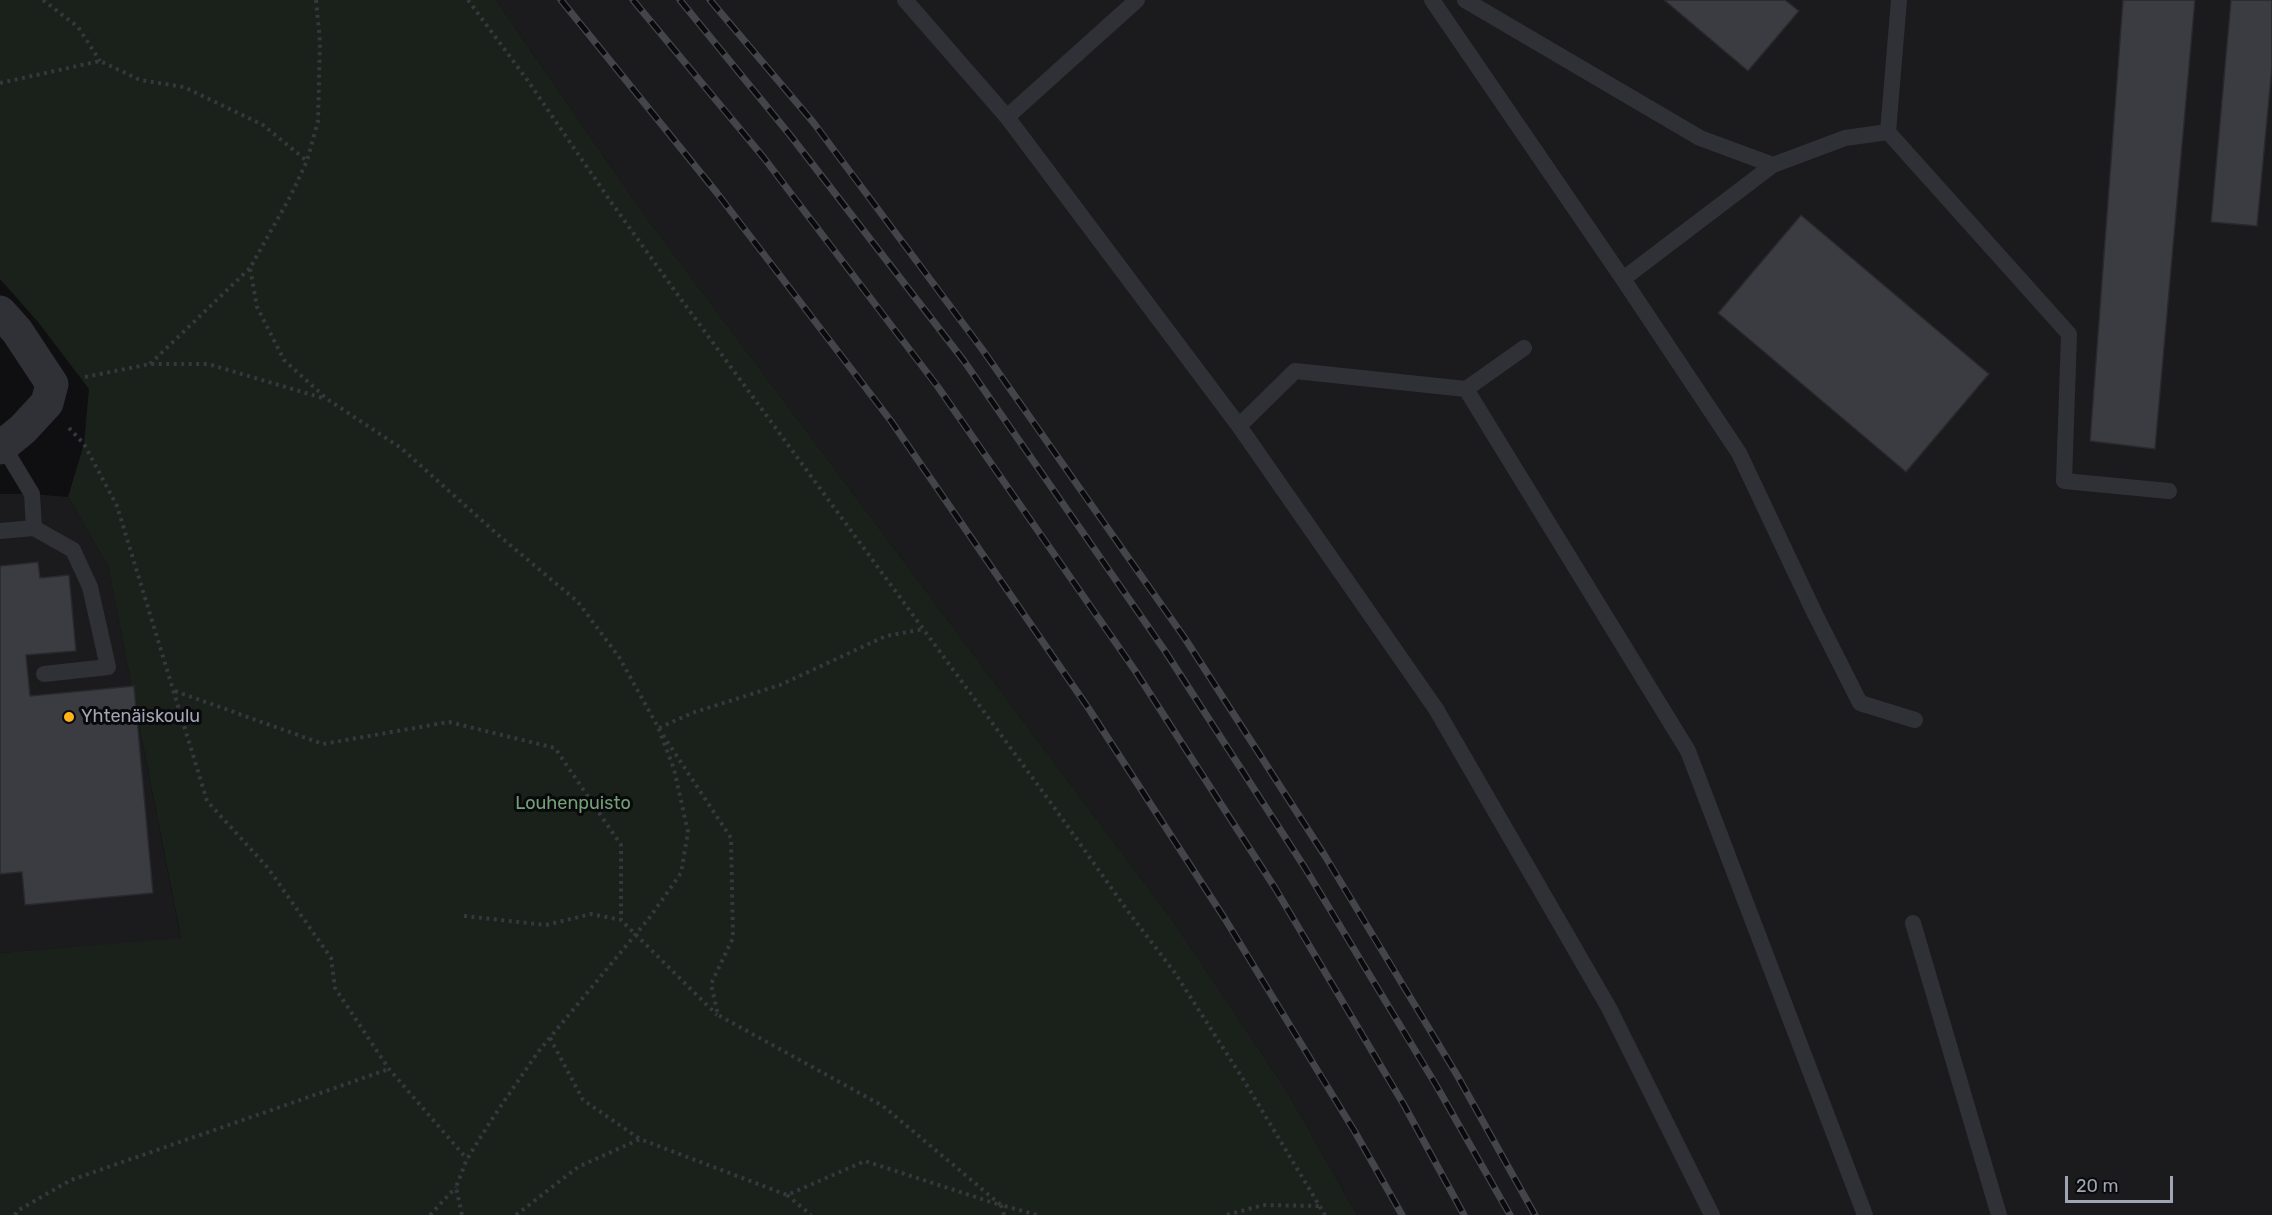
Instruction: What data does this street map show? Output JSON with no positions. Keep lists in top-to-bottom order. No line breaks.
{"parks":["Louhenpuisto"],"places":["Yhtenäiskoulu"],"scale_bar":"20 m"}
